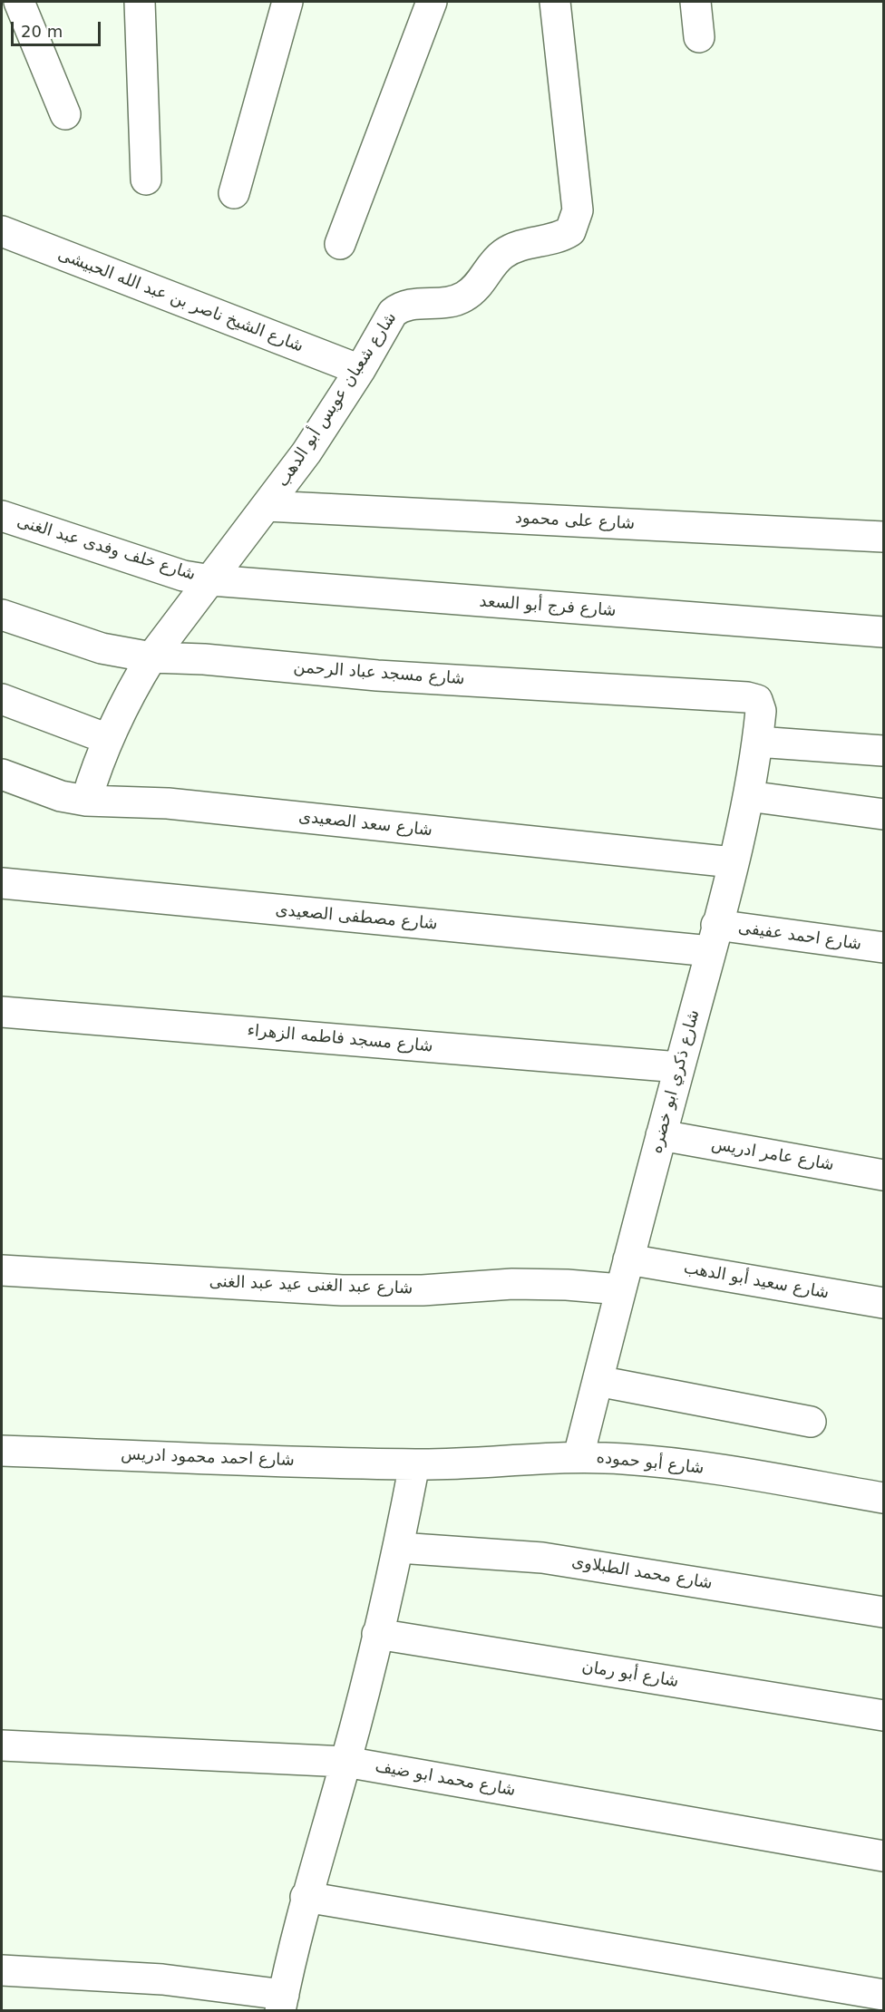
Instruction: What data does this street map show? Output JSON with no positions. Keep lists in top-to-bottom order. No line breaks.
{"streets":{"street":["شارع الشيخ ناصر بن عبد الله الحبيشى","شارع شعبان عويس أبو الدهب","شارع على محمود","شارع خلف وفدى عبد الغنى","شارع فرج أبو السعد","شارع مسجد عباد الرحمن","شارع سعد الصعيدى","شارع مصطفى الصعيدى","شارع احمد عفيفى","شارع مسجد فاطمه الزهراء","شارع ذكري ابو خضره","شارع عامر ادريس","شارع سعيد أبو الدهب","شارع عبد الغنى عيد عبد الغنى","شارع احمد محمود ادريس","شارع أبو حموده","شارع محمد الطبلاوى","شارع أبو رمان","شارع محمد ابو ضيف"]},"crossings":[["شارع الشيخ ناصر بن عبد الله الحبيشى","شارع شعبان عويس أبو الدهب"],["شارع شعبان عويس أبو الدهب","شارع على محمود"],["شارع شعبان عويس أبو الدهب","شارع خلف وفدى عبد الغنى"],["شارع شعبان عويس أبو الدهب","شارع فرج أبو السعد"],["شارع شعبان عويس أبو الدهب","شارع مسجد عباد الرحمن"],["شارع شعبان عويس أبو الدهب","شارع سعد الصعيدى"],["شارع خلف وفدى عبد الغنى","شارع فرج أبو السعد"],["شارع مسجد عباد الرحمن","شارع ذكري ابو خضره"],["شارع سعد الصعيدى","شارع ذكري ابو خضره"],["شارع مصطفى الصعيدى","شارع احمد عفيفى"],["شارع مصطفى الصعيدى","شارع ذكري ابو خضره"],["شارع احمد عفيفى","شارع ذكري ابو خضره"],["شارع مسجد فاطمه الزهراء","شارع ذكري ابو خضره"],["شارع ذكري ابو خضره","شارع عامر ادريس"],["شارع ذكري ابو خضره","شارع سعيد أبو الدهب"],["شارع ذكري ابو خضره","شارع عبد الغنى عيد عبد الغنى"],["شارع ذكري ابو خضره","شارع أبو حموده"],["شارع احمد محمود ادريس","شارع أبو حموده"]],"scale_bar":"20 m"}
